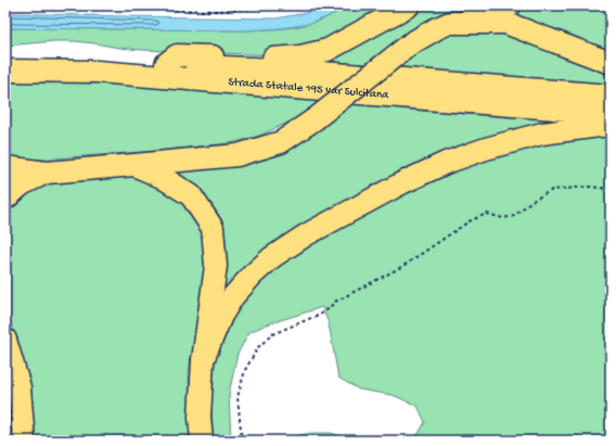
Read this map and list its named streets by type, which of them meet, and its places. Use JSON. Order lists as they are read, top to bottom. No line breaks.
{"streets":{"highway":["Strada Statale 195 var Sulcitana"]}}
